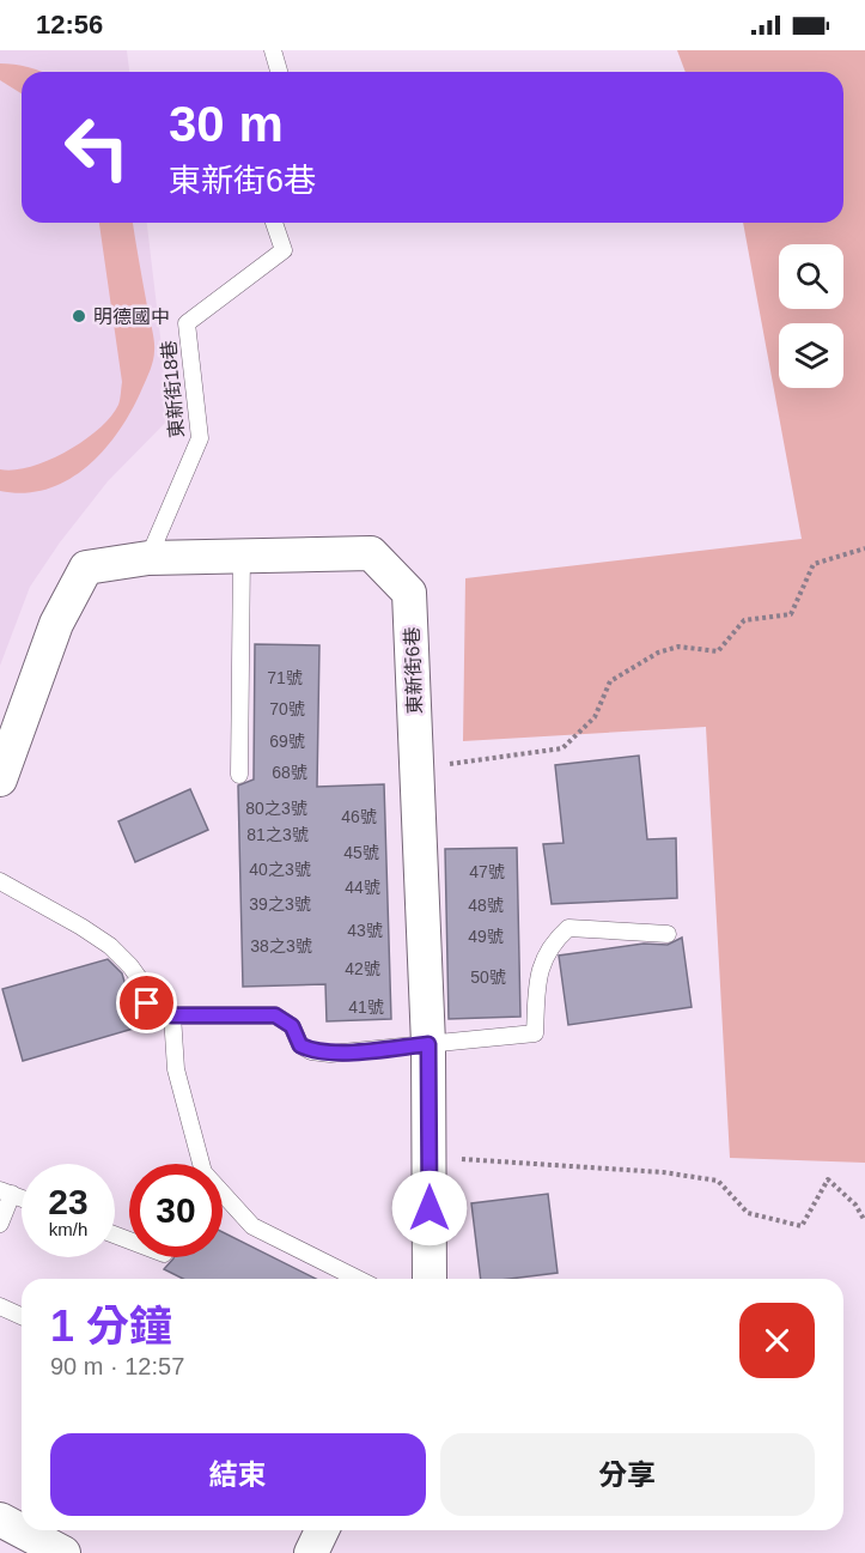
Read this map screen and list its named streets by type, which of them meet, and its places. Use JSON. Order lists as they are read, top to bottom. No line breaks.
{"streets":{"street":["東新街6巷"],"lane":["東新街18巷"]},"crossings":[["東新街18巷","東新街6巷"]],"places":["明德國中"],"house_numbers":["71號","70號","69號","68號","80之3號","46號","81之3號","45號","40之3號","47號","44號","39之3號","48號","43號","49號","38之3號","42號","50號","41號"],"page":{"status":"12:56","turn":["30 m","東新街6巷"],"speed":"23 km/h","limit":"30","heading":["1 分鐘","90 m · 12:57"],"buttons":["結束","分享"]}}
